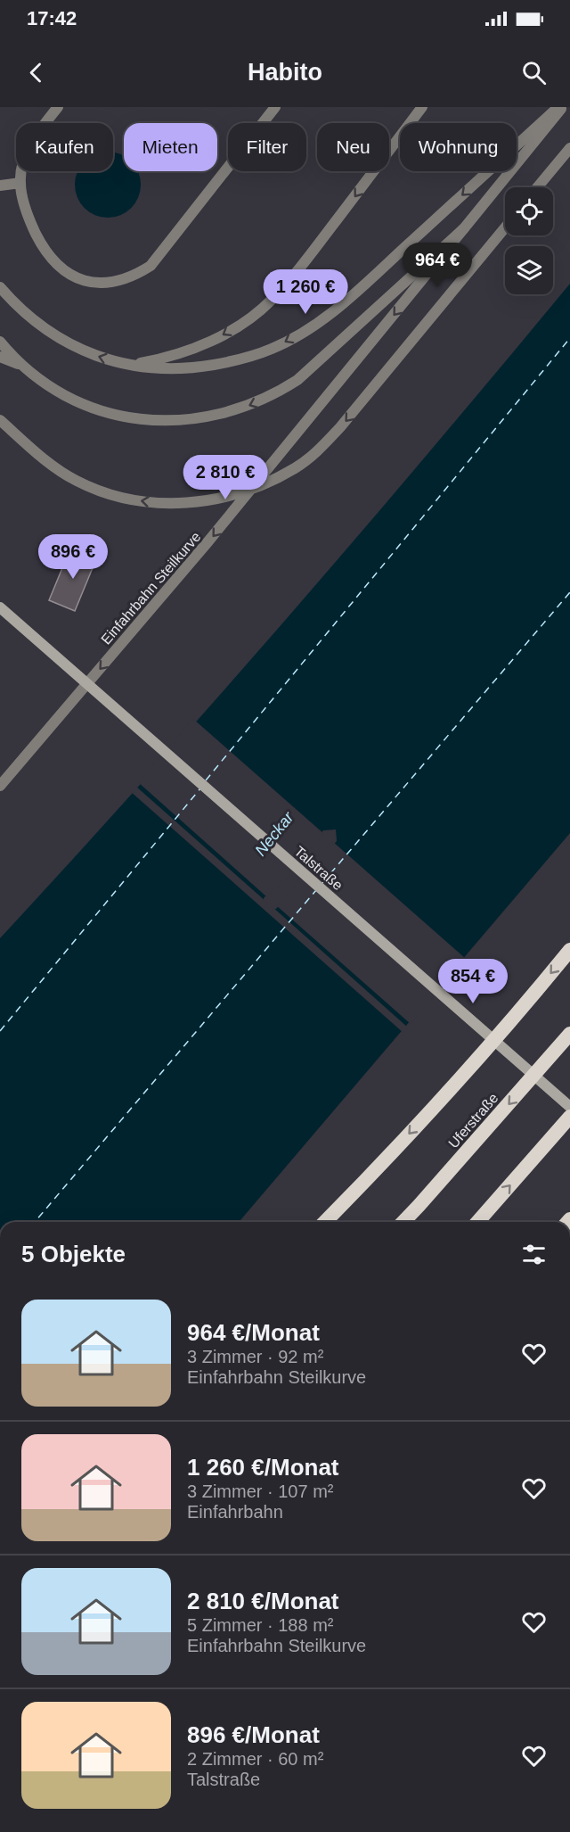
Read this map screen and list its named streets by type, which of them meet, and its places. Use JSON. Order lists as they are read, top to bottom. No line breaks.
{"streets":{"highway":["Uferstraße"],"main road":["Talstraße"],"street":["Einfahrbahn Steilkurve"]},"water":["Neckar"],"page":{"status":"17:42","header":"Habito","chip":["Kaufen","Mieten","Filter","Neu","Wohnung"],"price":["964 €","1 260 €","2 810 €","896 €","854 €"],"heading":"5 Objekte","list":[{"name":"964 €/Monat","note":"3 Zimmer · 92 m² · Einfahrbahn Steilkurve"},{"name":"1 260 €/Monat","note":"3 Zimmer · 107 m² · Einfahrbahn"},{"name":"2 810 €/Monat","note":"5 Zimmer · 188 m² · Einfahrbahn Steilkurve"},{"name":"896 €/Monat","note":"2 Zimmer · 60 m² · Talstraße"}]}}
